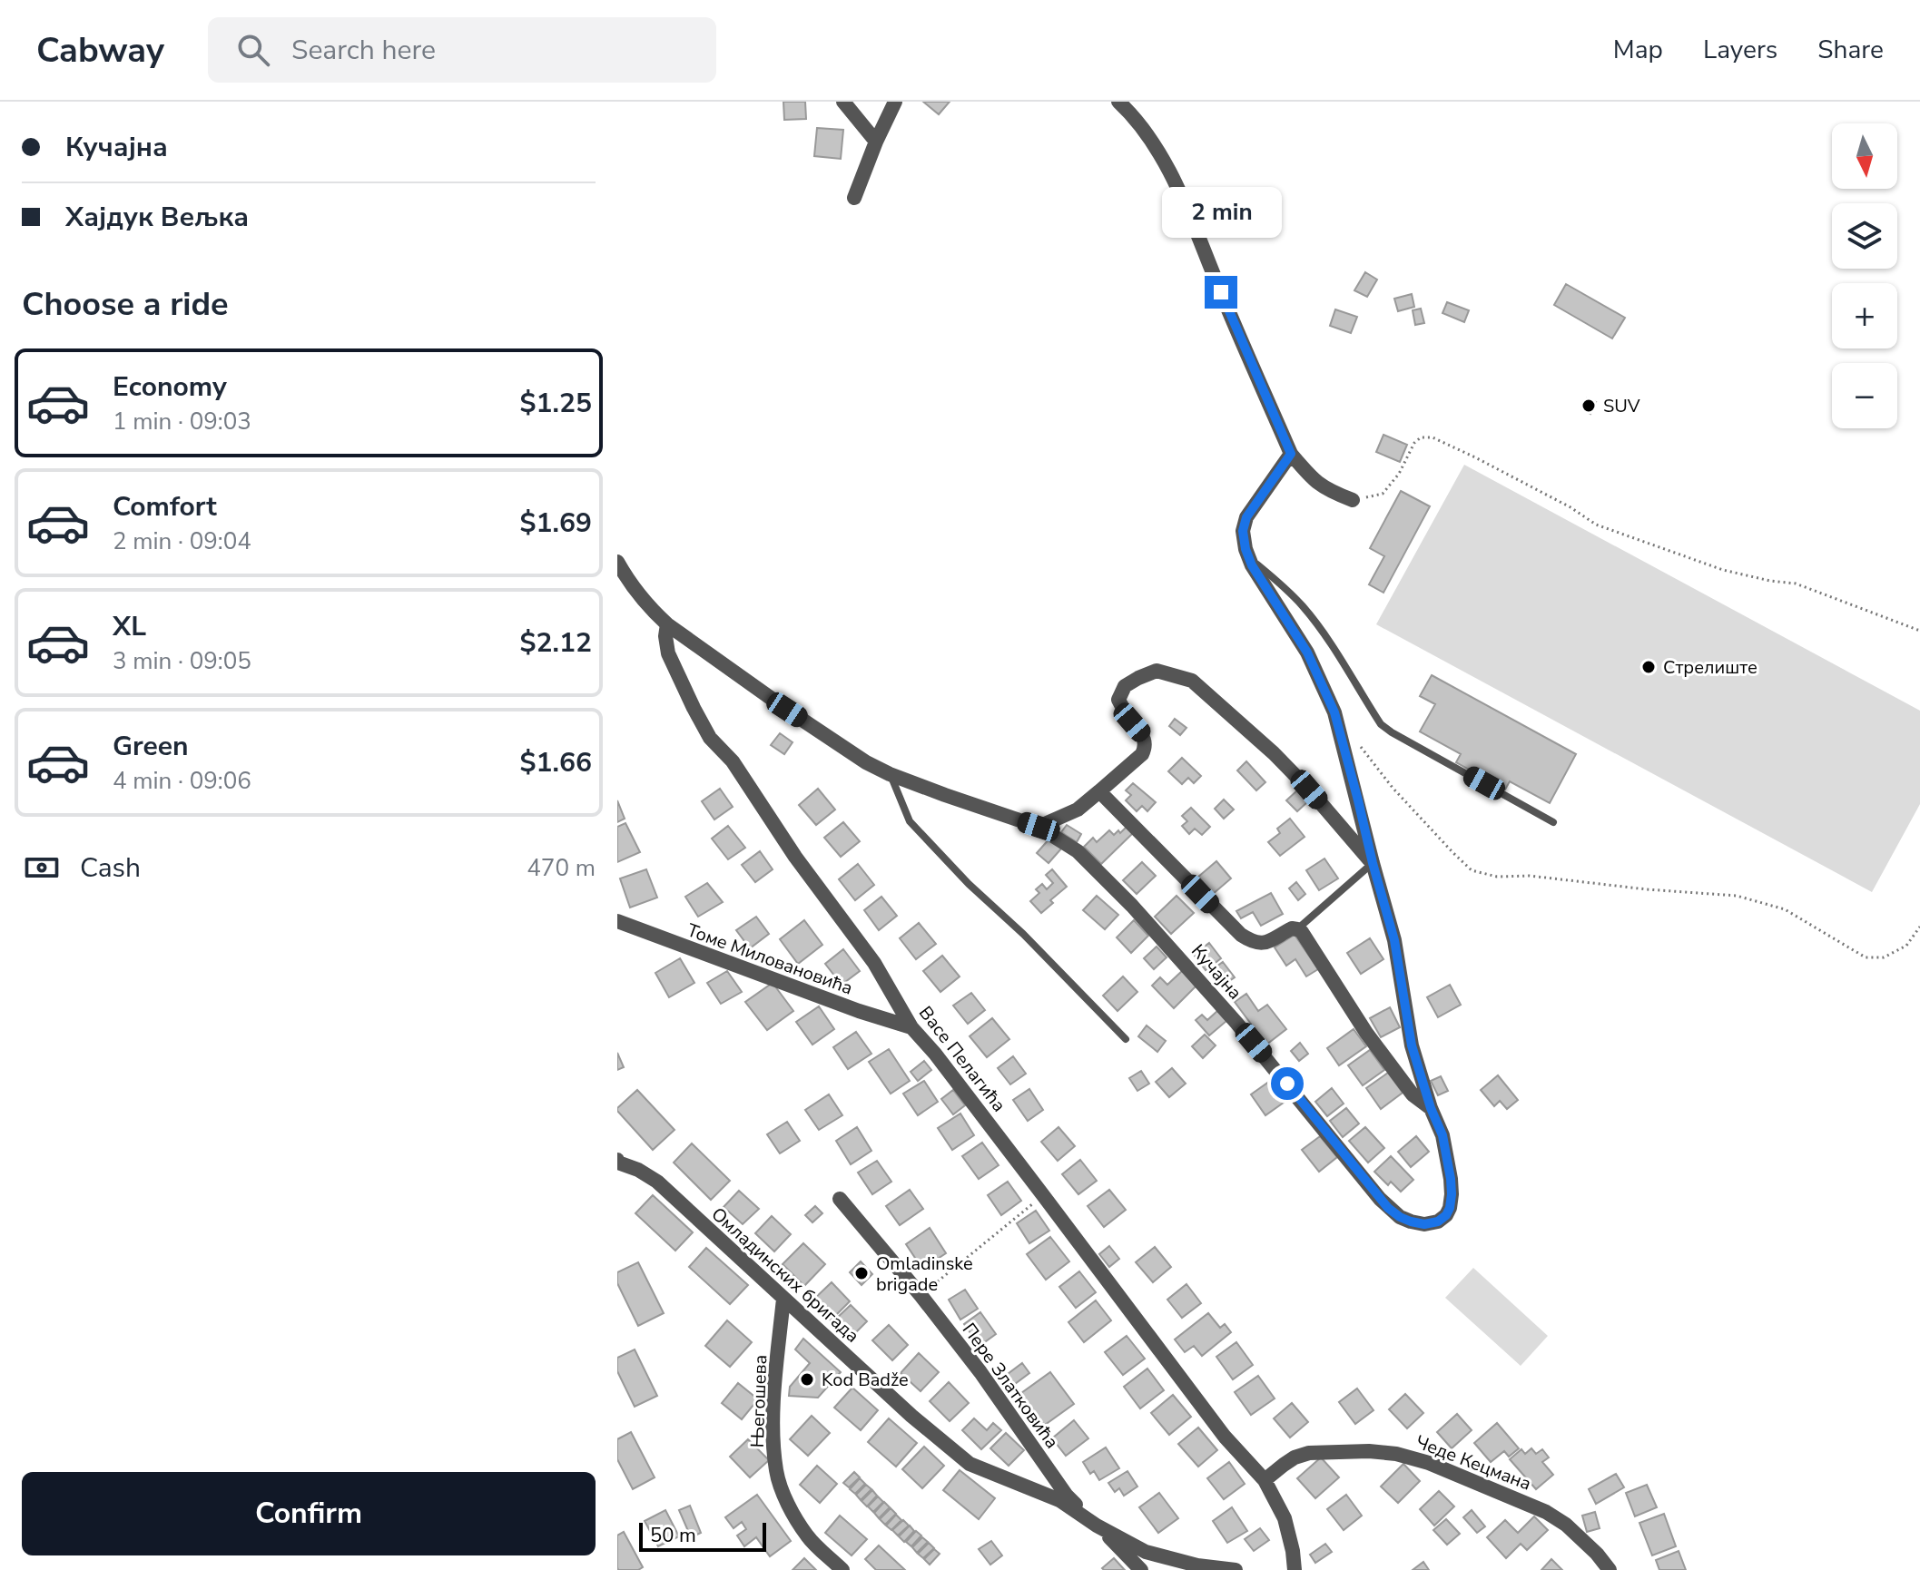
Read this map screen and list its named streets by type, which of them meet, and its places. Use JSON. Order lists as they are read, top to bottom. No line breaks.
{"streets":{"street":["Томе Миловановића","Кучајна","Васе Пелагића","Омладинских бригада","Пере Златковића","Његошева","Чеде Кецмана"]},"crossings":[["Томе Миловановића","Васе Пелагића"],["Кучајна","Васе Пелагића"],["Васе Пелагића","Чеде Кецмана"],["Омладинских бригада","Пере Златковића"],["Омладинских бригада","Његошева"]],"places":["SUV","Стрелиште","Omladinske brigade","Kod Badže"],"scale_bar":"50 m","north":"bottom","page":{"header":"Cabway","search":"Search here","nav":["Map","Layers","Share"],"banner":["Кучајна","Хајдук Вељка"],"map_buttons":["+","−"],"bubble":"2 min","heading":"Choose a ride","list":[{"name":"Economy","note":"1 min · 09:03","value":"$1.25"},{"name":"Comfort","note":"2 min · 09:04","value":"$1.69"},{"name":"XL","note":"3 min · 09:05","value":"$2.12"},{"name":"Green","note":"4 min · 09:06","value":"$1.66"}],"pay":["Cash","470 m"],"buttons":"Confirm","scale":"50 m"}}
